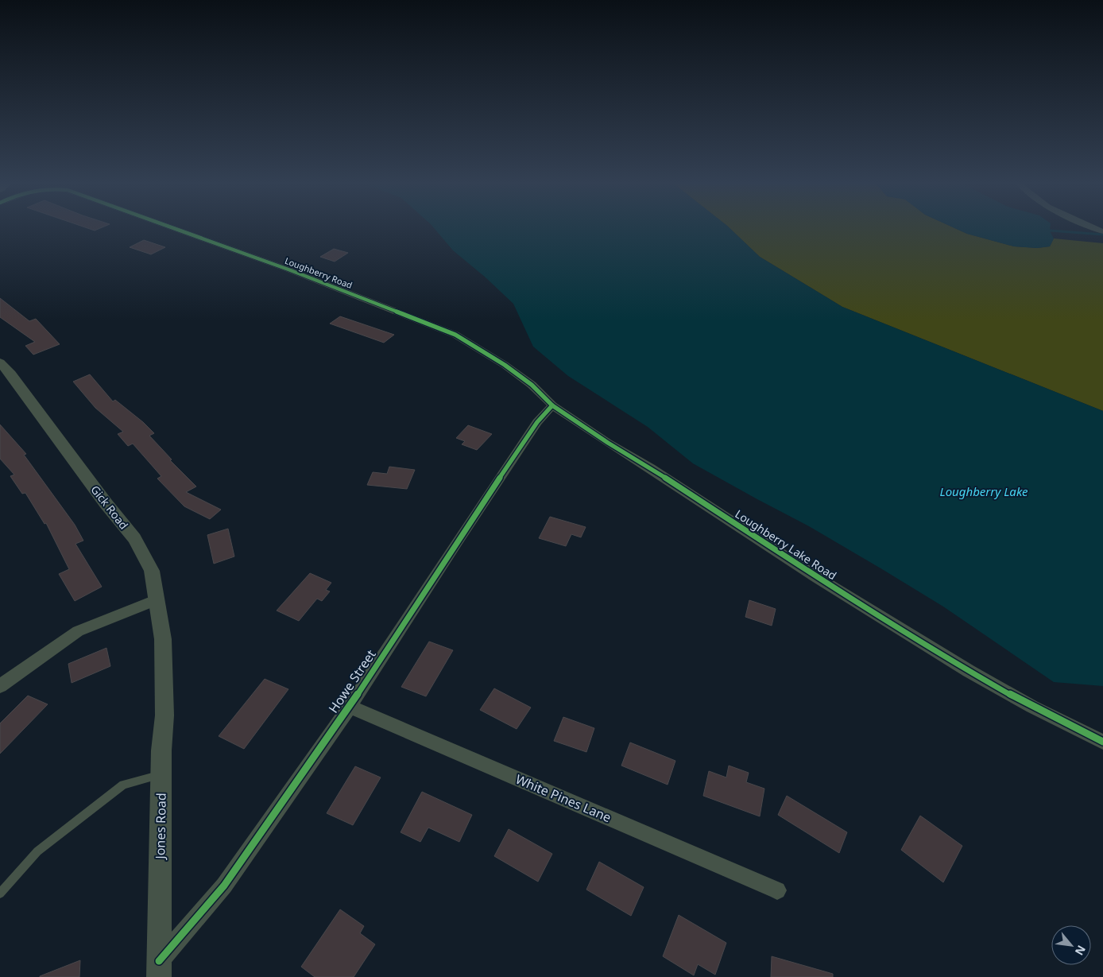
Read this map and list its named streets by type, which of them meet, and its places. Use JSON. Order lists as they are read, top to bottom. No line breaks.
{"streets":{"street":["Loughberry Road","Gick Road","Loughberry Lake Road","Howe Street","White Pines Lane","Jones Road"]},"crossings":[["Loughberry Road","Loughberry Lake Road"],["Gick Road","Jones Road"],["Loughberry Lake Road","Howe Street"],["Howe Street","White Pines Lane"],["Howe Street","Jones Road"]],"water":["Loughberry Lake"],"north":"bottom right"}
